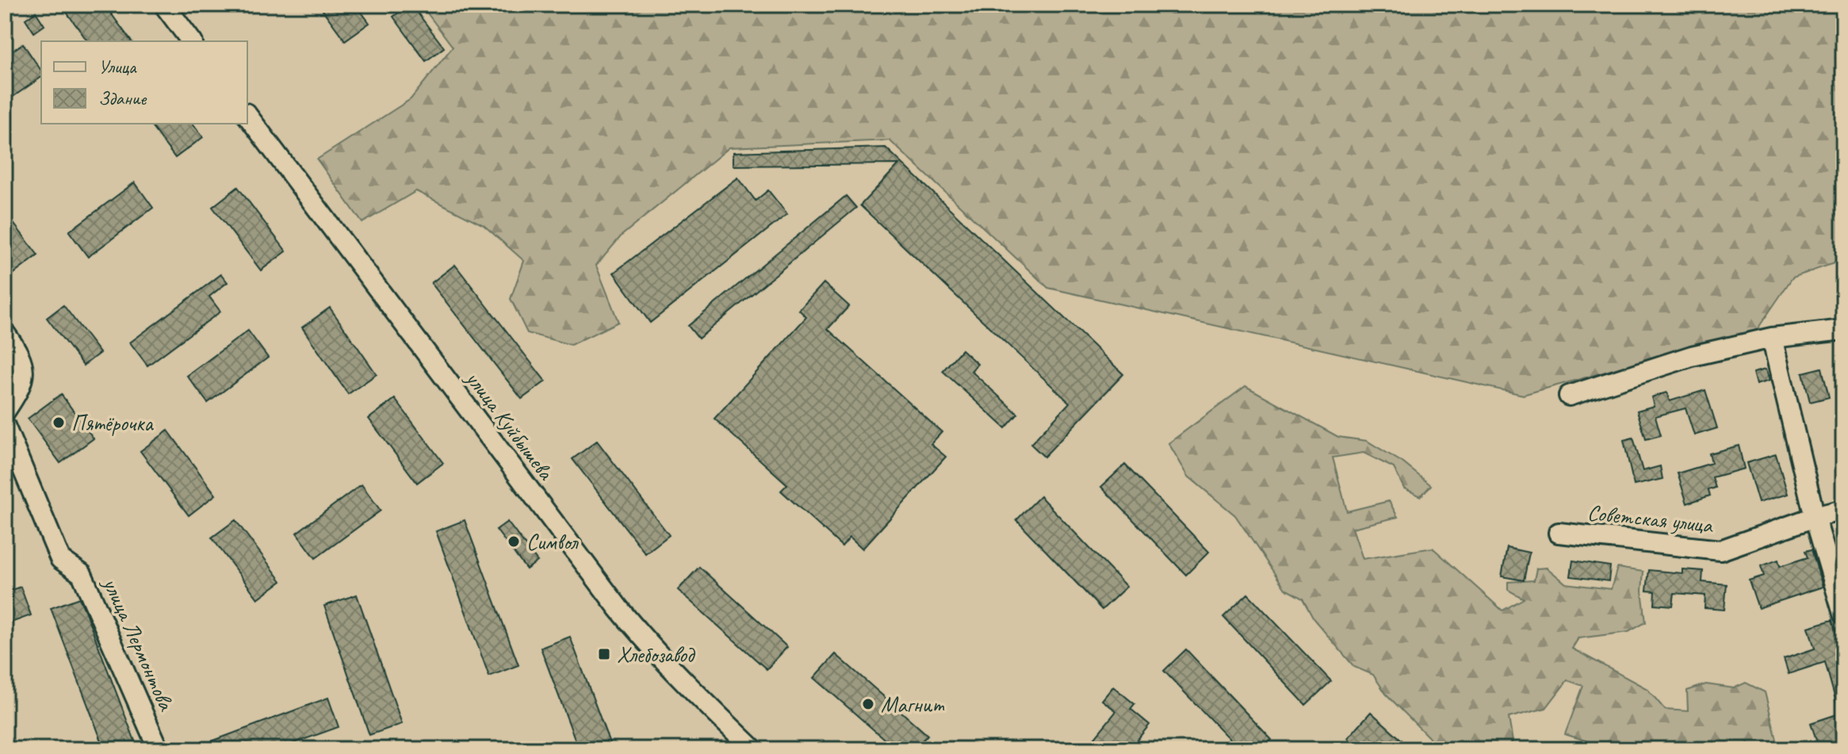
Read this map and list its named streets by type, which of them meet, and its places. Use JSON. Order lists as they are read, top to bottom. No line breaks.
{"streets":{"street":["улица Куйбышева","Советская улица","улица Лермонтова"]},"places":{"other":["Пятёрочка","Символ","Магнит"],"transit":["Хлебозавод"]},"legend":["Улица","Здание"]}
